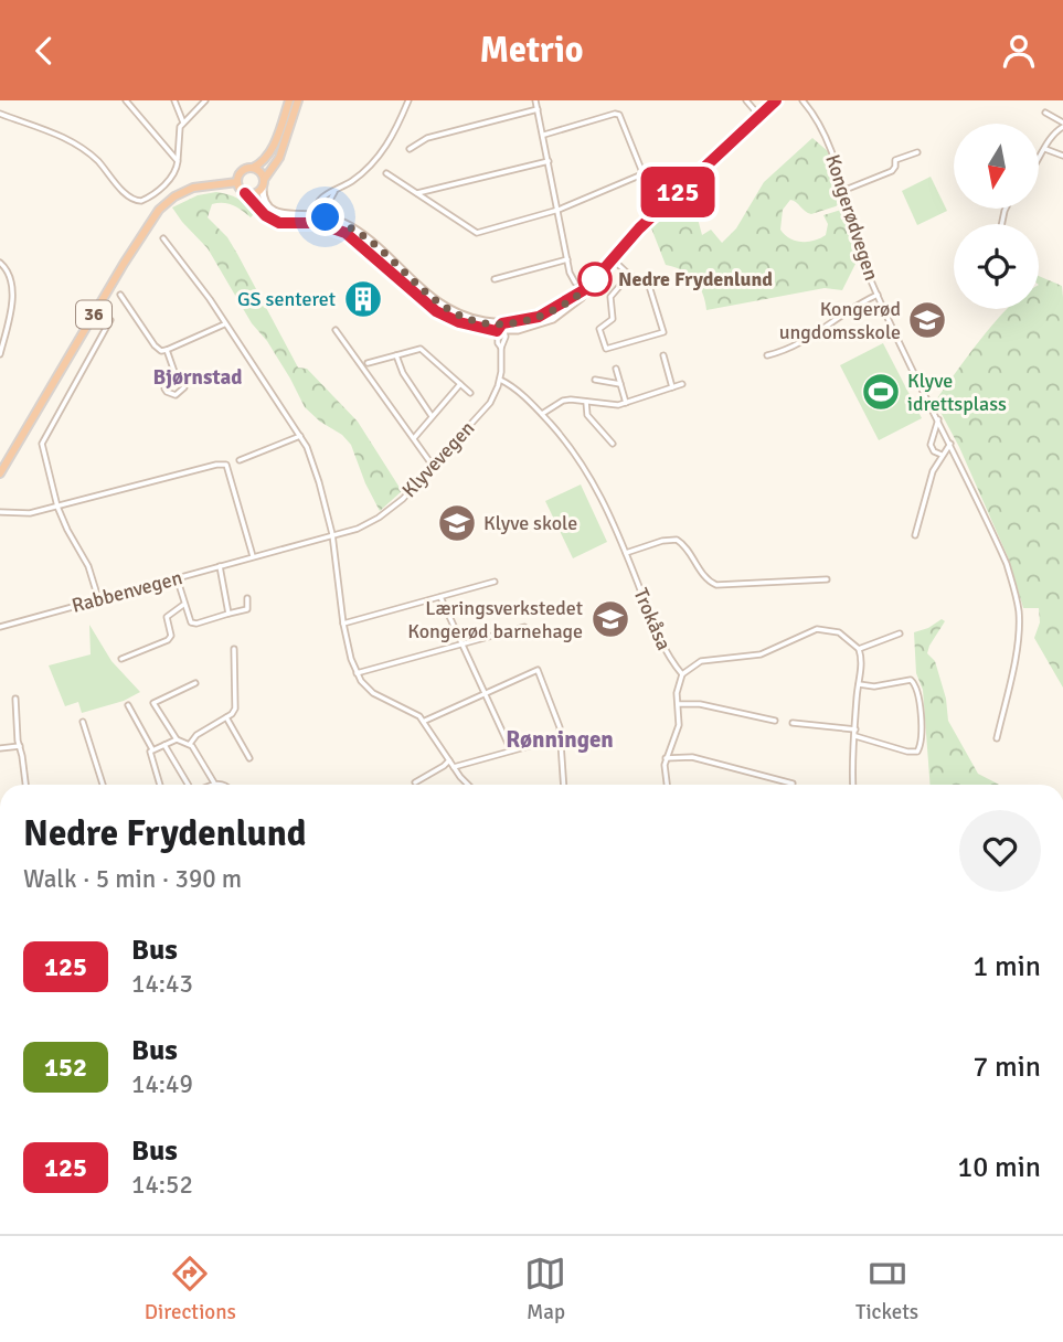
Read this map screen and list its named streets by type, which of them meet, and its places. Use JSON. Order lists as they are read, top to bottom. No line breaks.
{"streets":{"highway":["36"],"street":["Kongerødvegen","Klyvevegen","Rabbenvegen","Trokåsa"]},"crossings":[["Klyvevegen","Rabbenvegen"],["Klyvevegen","Trokåsa"]],"districts":["Bjørnstad","Rønningen"],"places":{"other":["Nedre Frydenlund"],"building":["GS senteret"],"school or university":["Kongerød ungdomsskole","Klyve skole","Læringsverkstedet Kongerød barnehage"],"sports":["Klyve idrettsplass"]},"lines":["bus line 125"],"north":"bottom","page":{"header":"Metrio","on_map":"125","heading":["Nedre Frydenlund","Walk · 5 min · 390 m"],"list":[{"mark":"125","name":"Bus","note":"14:43","value":"1 min"},{"mark":"152","name":"Bus","note":"14:49","value":"7 min"},{"mark":"125","name":"Bus","note":"14:52","value":"10 min"}],"tabs":["Directions","Map","Tickets"]}}
